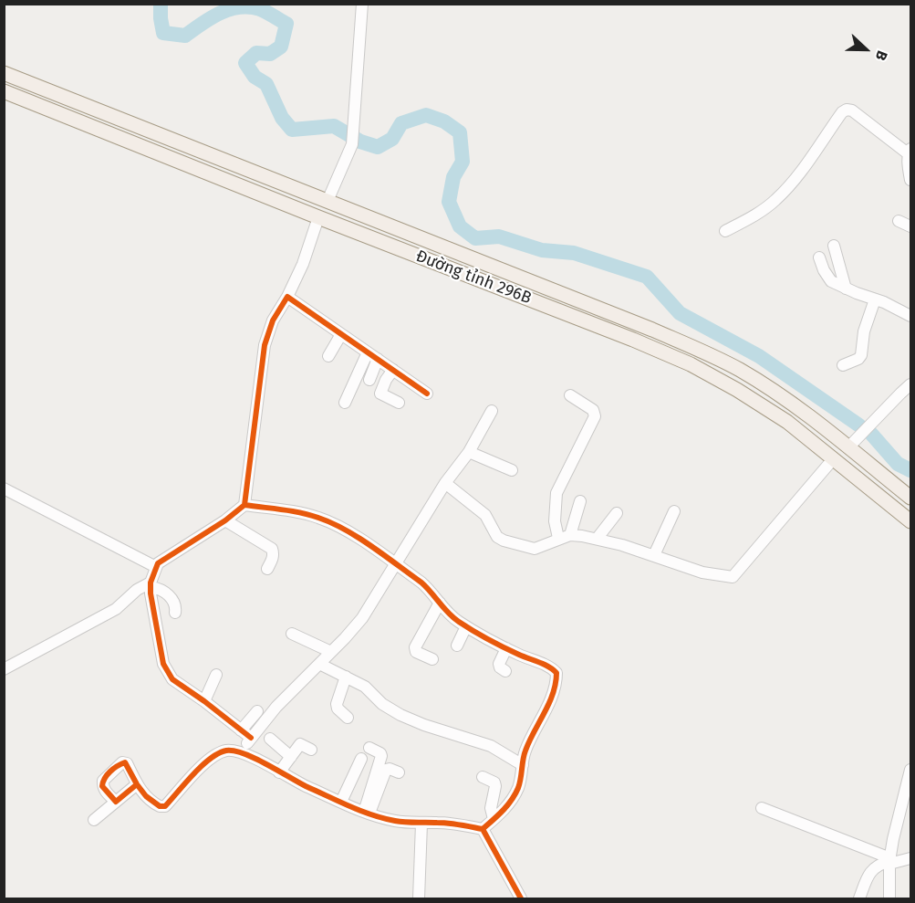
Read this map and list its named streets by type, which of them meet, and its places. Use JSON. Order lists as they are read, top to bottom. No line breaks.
{"streets":{"main road":["Đường tỉnh 296B"]},"north":"right"}
